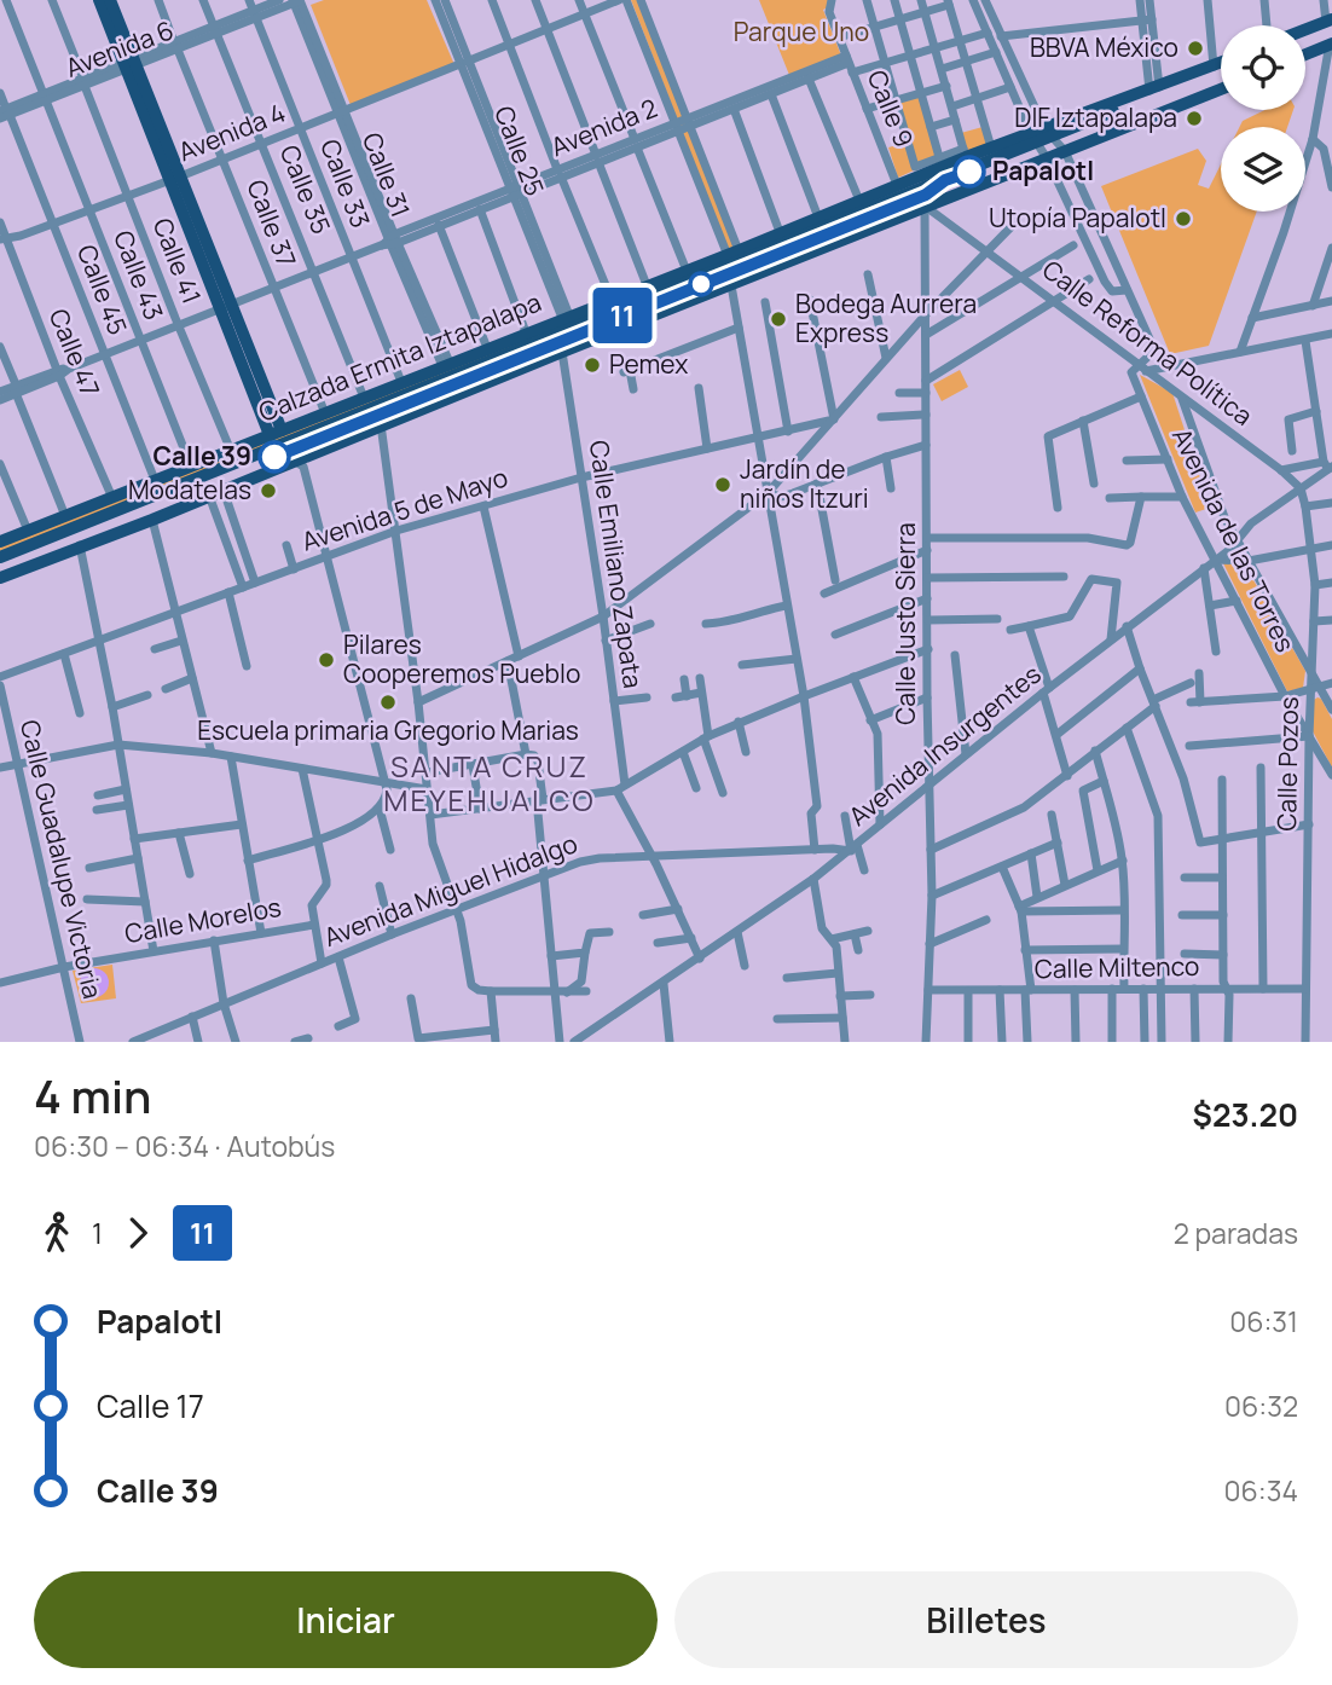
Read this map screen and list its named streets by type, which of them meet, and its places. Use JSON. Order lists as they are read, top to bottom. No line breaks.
{"streets":{"main road":["Calzada Ermita Iztapalapa"],"street":["Avenida 6","Calle 9","Avenida 2","Avenida 4","Calle 25","Calle 31","Calle 33","Calle 35","Calle 37","Calle 41","Calle 43","Calle 45","Calle Reforma Política","Calle 47","Avenida 5 de Mayo","Avenida de las Torres","Calle Emiliano Zapata","Calle Justo Sierra","Avenida Insurgentes","Calle Pozos","Calle Guadalupe Victoria","Avenida Miguel Hidalgo","Calle Morelos","Calle Miltenco"]},"crossings":[["Avenida 6","Calle 31"],["Avenida 6","Calle 33"],["Avenida 6","Calle 35"],["Avenida 6","Calle 37"],["Avenida 6","Calle 41"],["Avenida 6","Calle 43"],["Avenida 6","Calle 45"],["Calle 9","Avenida 2"],["Calle 9","Calzada Ermita Iztapalapa"],["Avenida 2","Calle 25"],["Avenida 2","Calle 31"],["Avenida 2","Calle 33"],["Avenida 2","Calle 35"],["Avenida 2","Calle 37"],["Avenida 2","Calle 41"],["Avenida 2","Calle 43"],["Avenida 2","Calle 45"],["Avenida 2","Calle 47"],["Avenida 4","Calle 25"],["Avenida 4","Calle 31"],["Avenida 4","Calle 33"],["Avenida 4","Calle 35"],["Avenida 4","Calle 37"],["Avenida 4","Calle 41"],["Avenida 4","Calle 43"],["Avenida 4","Calle 45"],["Avenida 4","Calle 47"],["Calle 25","Calzada Ermita Iztapalapa"],["Calle 31","Calzada Ermita Iztapalapa"],["Calle 33","Calzada Ermita Iztapalapa"],["Calle 35","Calzada Ermita Iztapalapa"],["Calle 37","Calzada Ermita Iztapalapa"],["Calle 41","Calzada Ermita Iztapalapa"],["Calle 43","Calzada Ermita Iztapalapa"],["Calle 45","Calzada Ermita Iztapalapa"],["Calle Reforma Política","Avenida de las Torres"],["Calle Reforma Política","Calle Justo Sierra"],["Calle Reforma Política","Avenida Insurgentes"],["Calle Reforma Política","Calle Pozos"],["Calle 47","Calzada Ermita Iztapalapa"],["Avenida 5 de Mayo","Calle Emiliano Zapata"],["Avenida de las Torres","Avenida Insurgentes"],["Avenida de las Torres","Calle Pozos"],["Calle Justo Sierra","Avenida Insurgentes"],["Calle Justo Sierra","Calle Miltenco"],["Avenida Insurgentes","Calle Pozos"],["Avenida Insurgentes","Avenida Miguel Hidalgo"],["Calle Pozos","Calle Miltenco"],["Calle Guadalupe Victoria","Calle Morelos"]],"districts":["SANTA CRUZ MEYEHUALCO"],"parks":["Parque Uno"],"places":["BBVA México","DIF Iztapalapa","Papalotl","Utopía Papalotl","Bodega Aurrera Express","Pemex","Calle 39","Jardín de niños Itzuri","Modatelas","Pilares Cooperemos Pueblo","Escuela primaria Gregorio Marias"],"lines":["bus line 11"],"page":{"on_map":"11","heading":["4 min","06:30 – 06:34 · Autobús","$23.20"],"legs":["1","11","2 paradas"],"list":[{"name":"Papalotl","value":"06:31"},{"name":"Calle 17","value":"06:32"},{"name":"Calle 39","value":"06:34"}],"buttons":["Iniciar","Billetes"]}}
